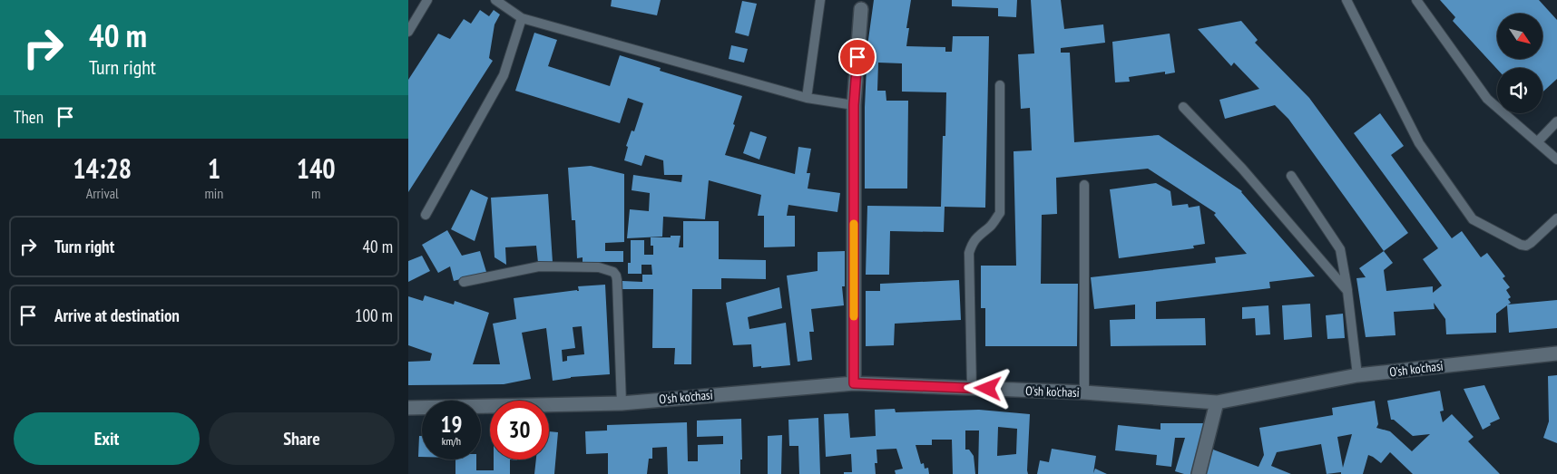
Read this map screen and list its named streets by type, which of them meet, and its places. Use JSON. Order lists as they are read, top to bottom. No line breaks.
{"streets":{"street":["O'sh ko'chasi"]},"north":"bottom right","page":{"turn":["40 m","Turn right"],"then":"Then","eta":["14:28","Arrival","1","min","140","m"],"list":[{"name":"Turn right","value":"40 m"},{"name":"Arrive at destination","value":"100 m"}],"speed":"19 km/h","limit":"30","buttons":["Exit","Share"]}}
